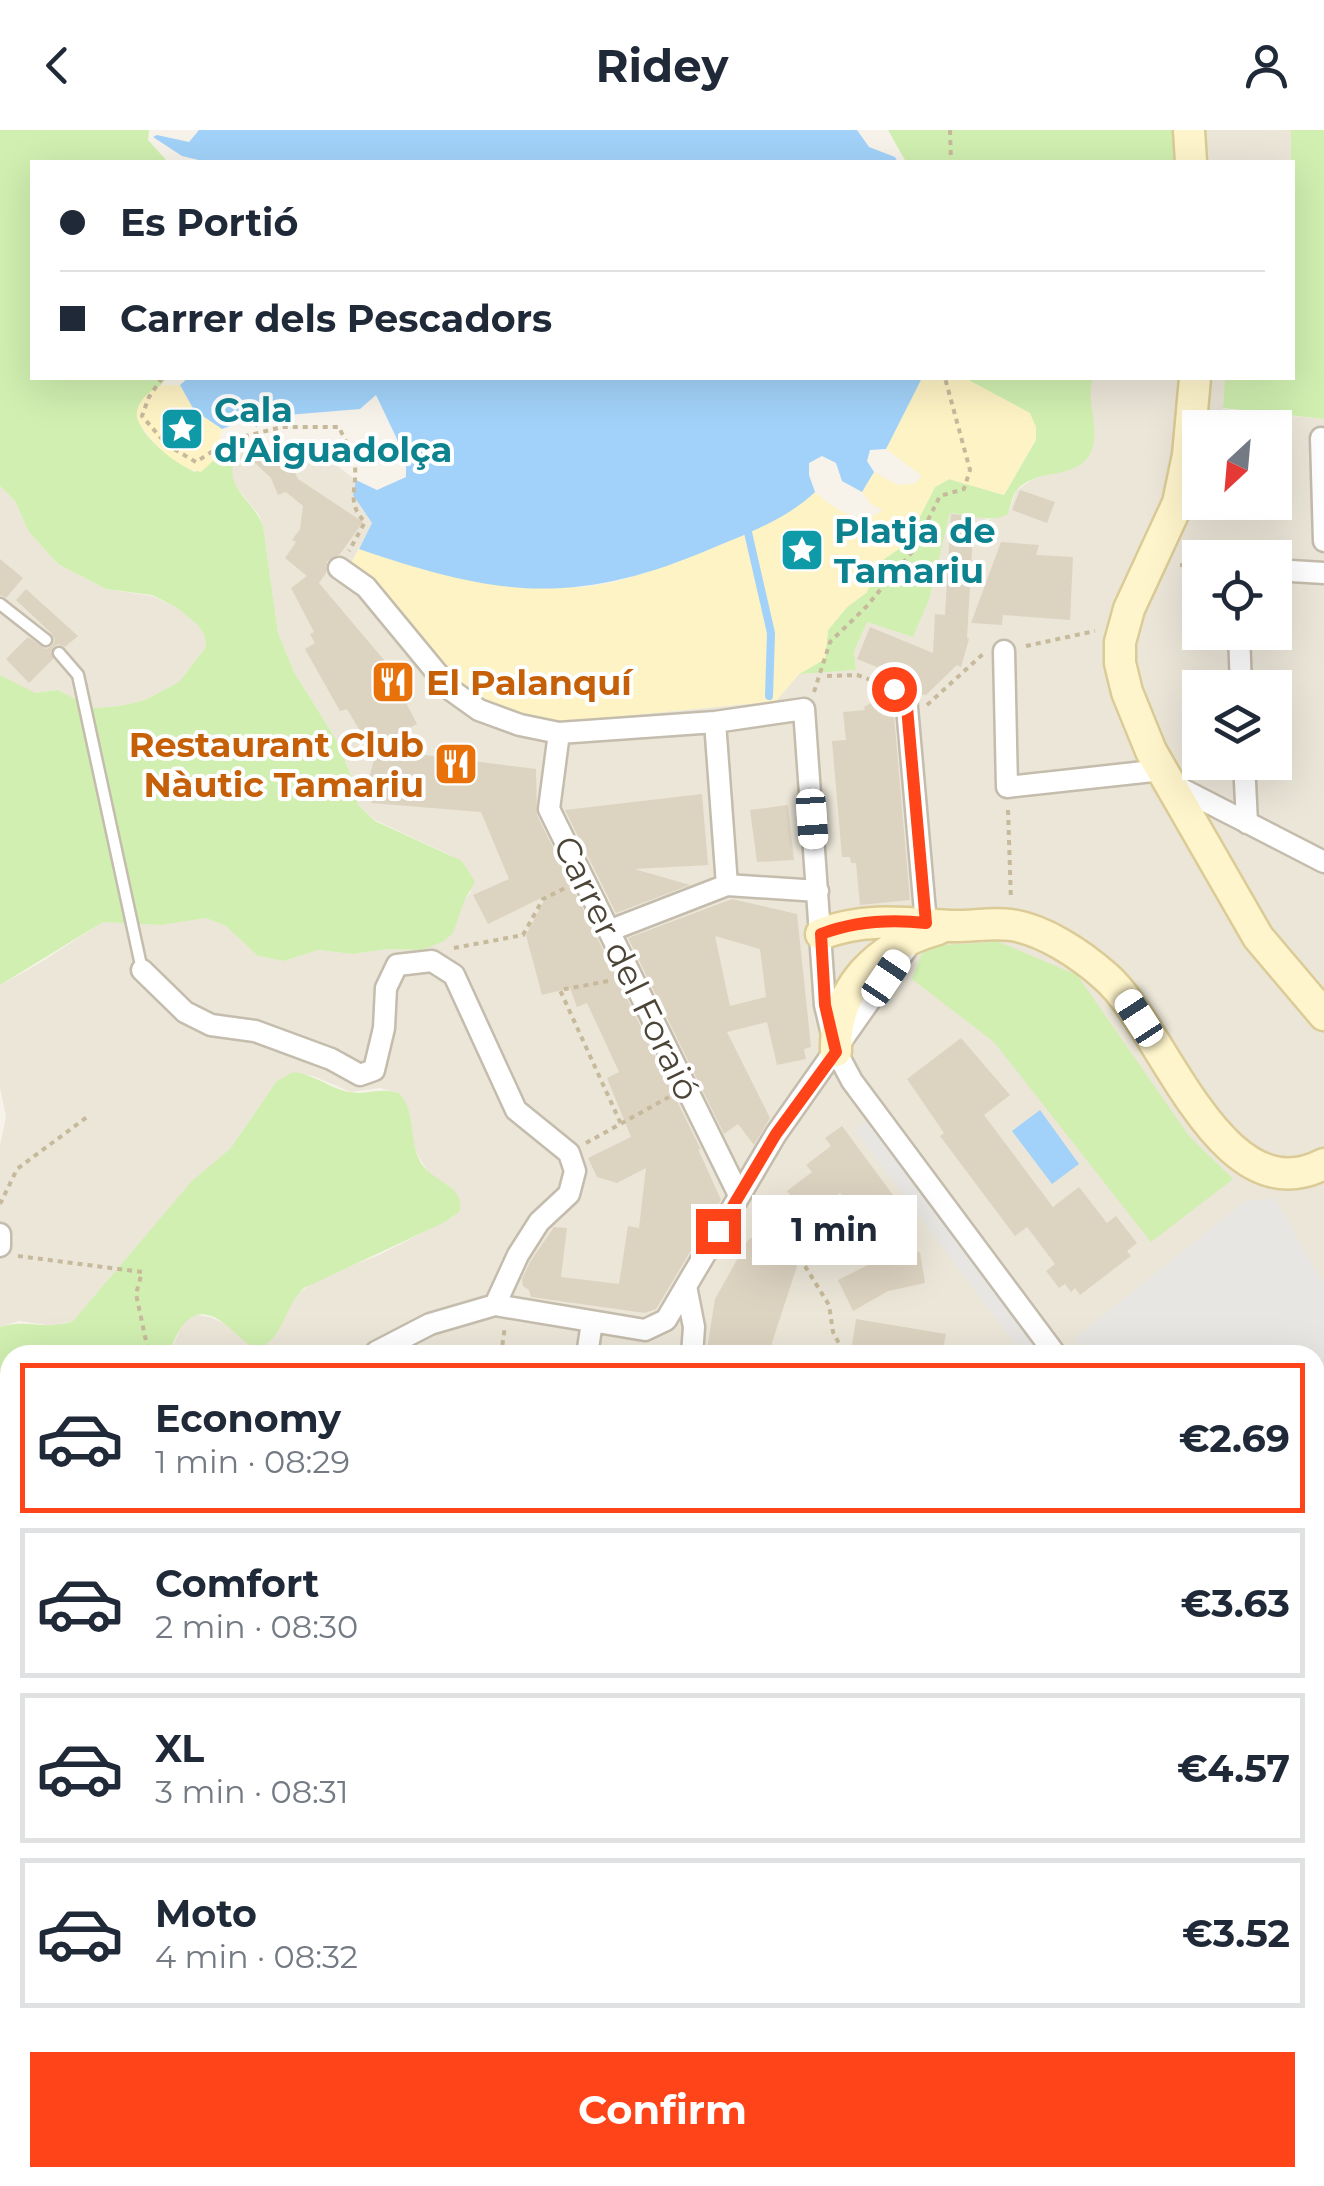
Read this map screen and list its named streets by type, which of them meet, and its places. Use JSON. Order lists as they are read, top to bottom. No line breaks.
{"streets":{"street":["Carrer del Foraió"]},"places":{"place":["Cala d'Aiguadolça","Platja de Tamariu"],"restaurant":["El Palanquí","Restaurant Club Nàutic Tamariu"]},"north":"bottom left","page":{"header":"Ridey","banner":["Es Portió","Carrer dels Pescadors"],"bubble":"1 min","list":[{"name":"Economy","note":"1 min · 08:29","value":"€2.69"},{"name":"Comfort","note":"2 min · 08:30","value":"€3.63"},{"name":"XL","note":"3 min · 08:31","value":"€4.57"},{"name":"Moto","note":"4 min · 08:32","value":"€3.52"}],"buttons":"Confirm"}}
